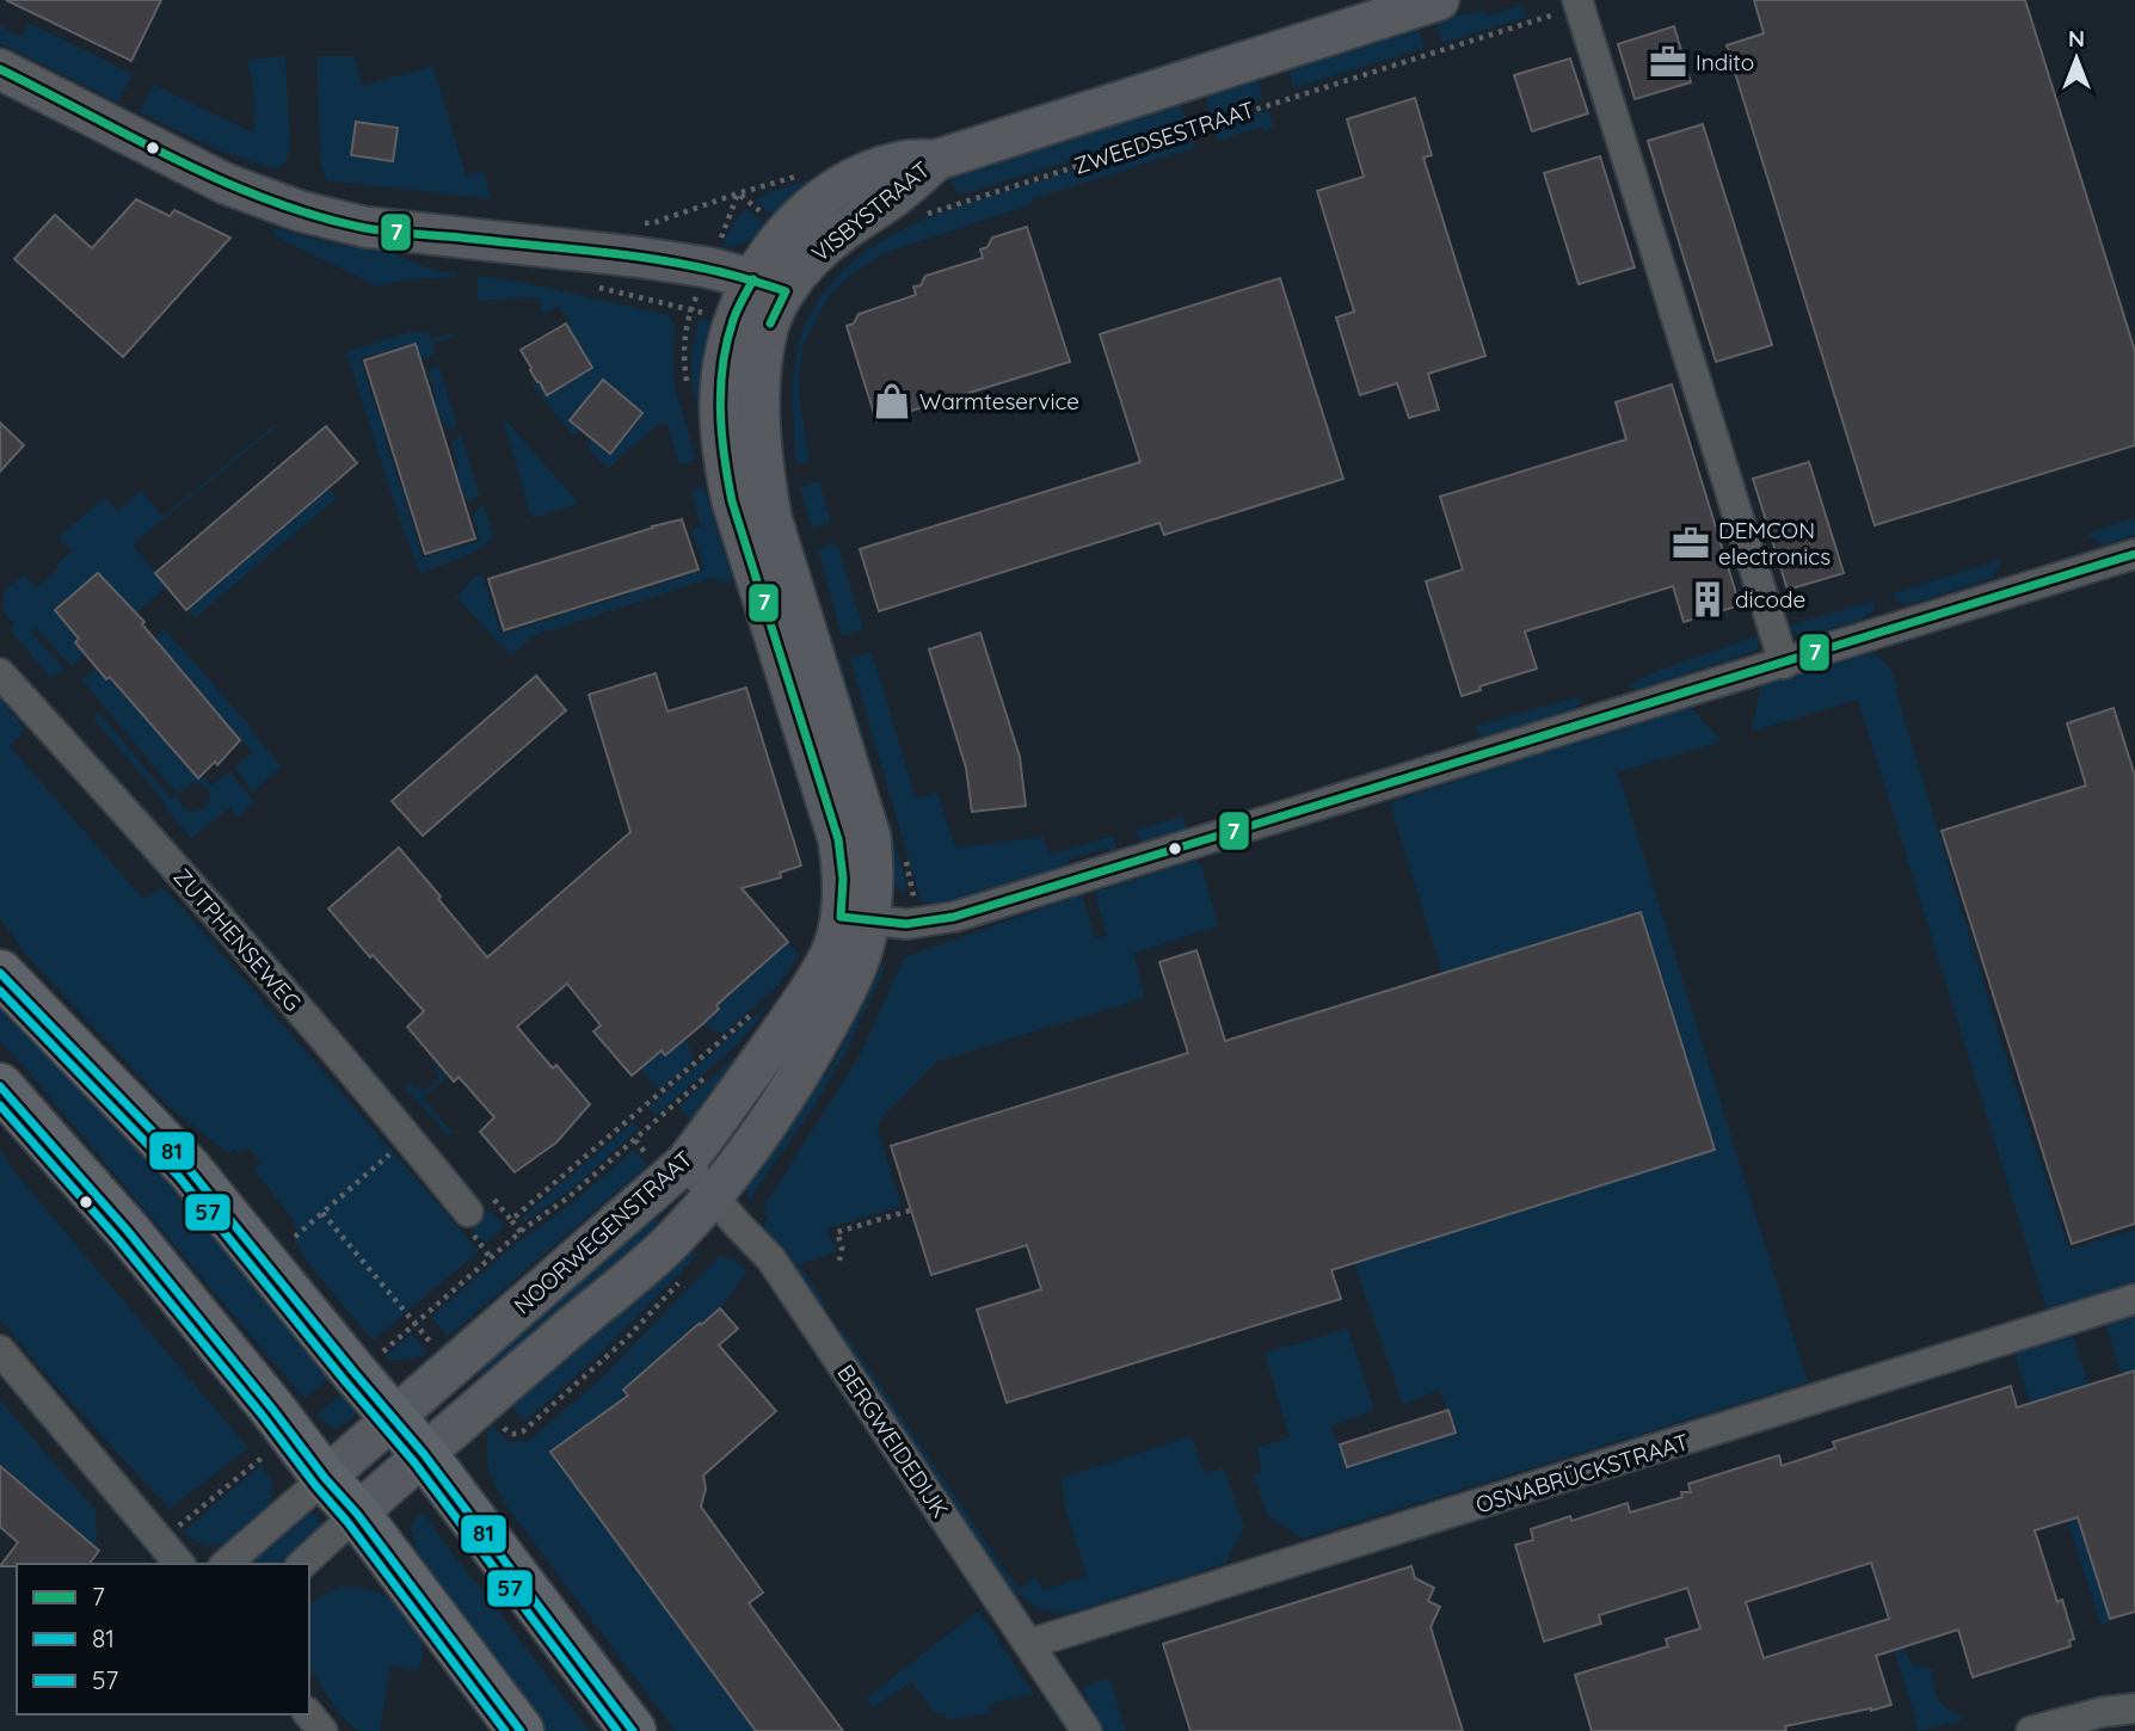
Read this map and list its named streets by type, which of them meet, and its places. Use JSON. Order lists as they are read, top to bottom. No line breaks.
{"streets":{"street":["ZWEEDSESTRAAT","VISBYSTRAAT","ZUTPHENSEWEG","NOORWEGENSTRAAT","BERGWEIDEDIJK","OSNABRÜCKSTRAAT"]},"crossings":[["ZWEEDSESTRAAT","VISBYSTRAAT"],["VISBYSTRAAT","NOORWEGENSTRAAT"],["NOORWEGENSTRAAT","BERGWEIDEDIJK"],["BERGWEIDEDIJK","OSNABRÜCKSTRAAT"]],"places":{"office":["Indito","DEMCON electronics"],"shop":["Warmteservice"],"building":["dicode"]},"lines":["transit line 7","transit line 81","transit line 57"],"legend":["7","81","57"],"north":"top"}
